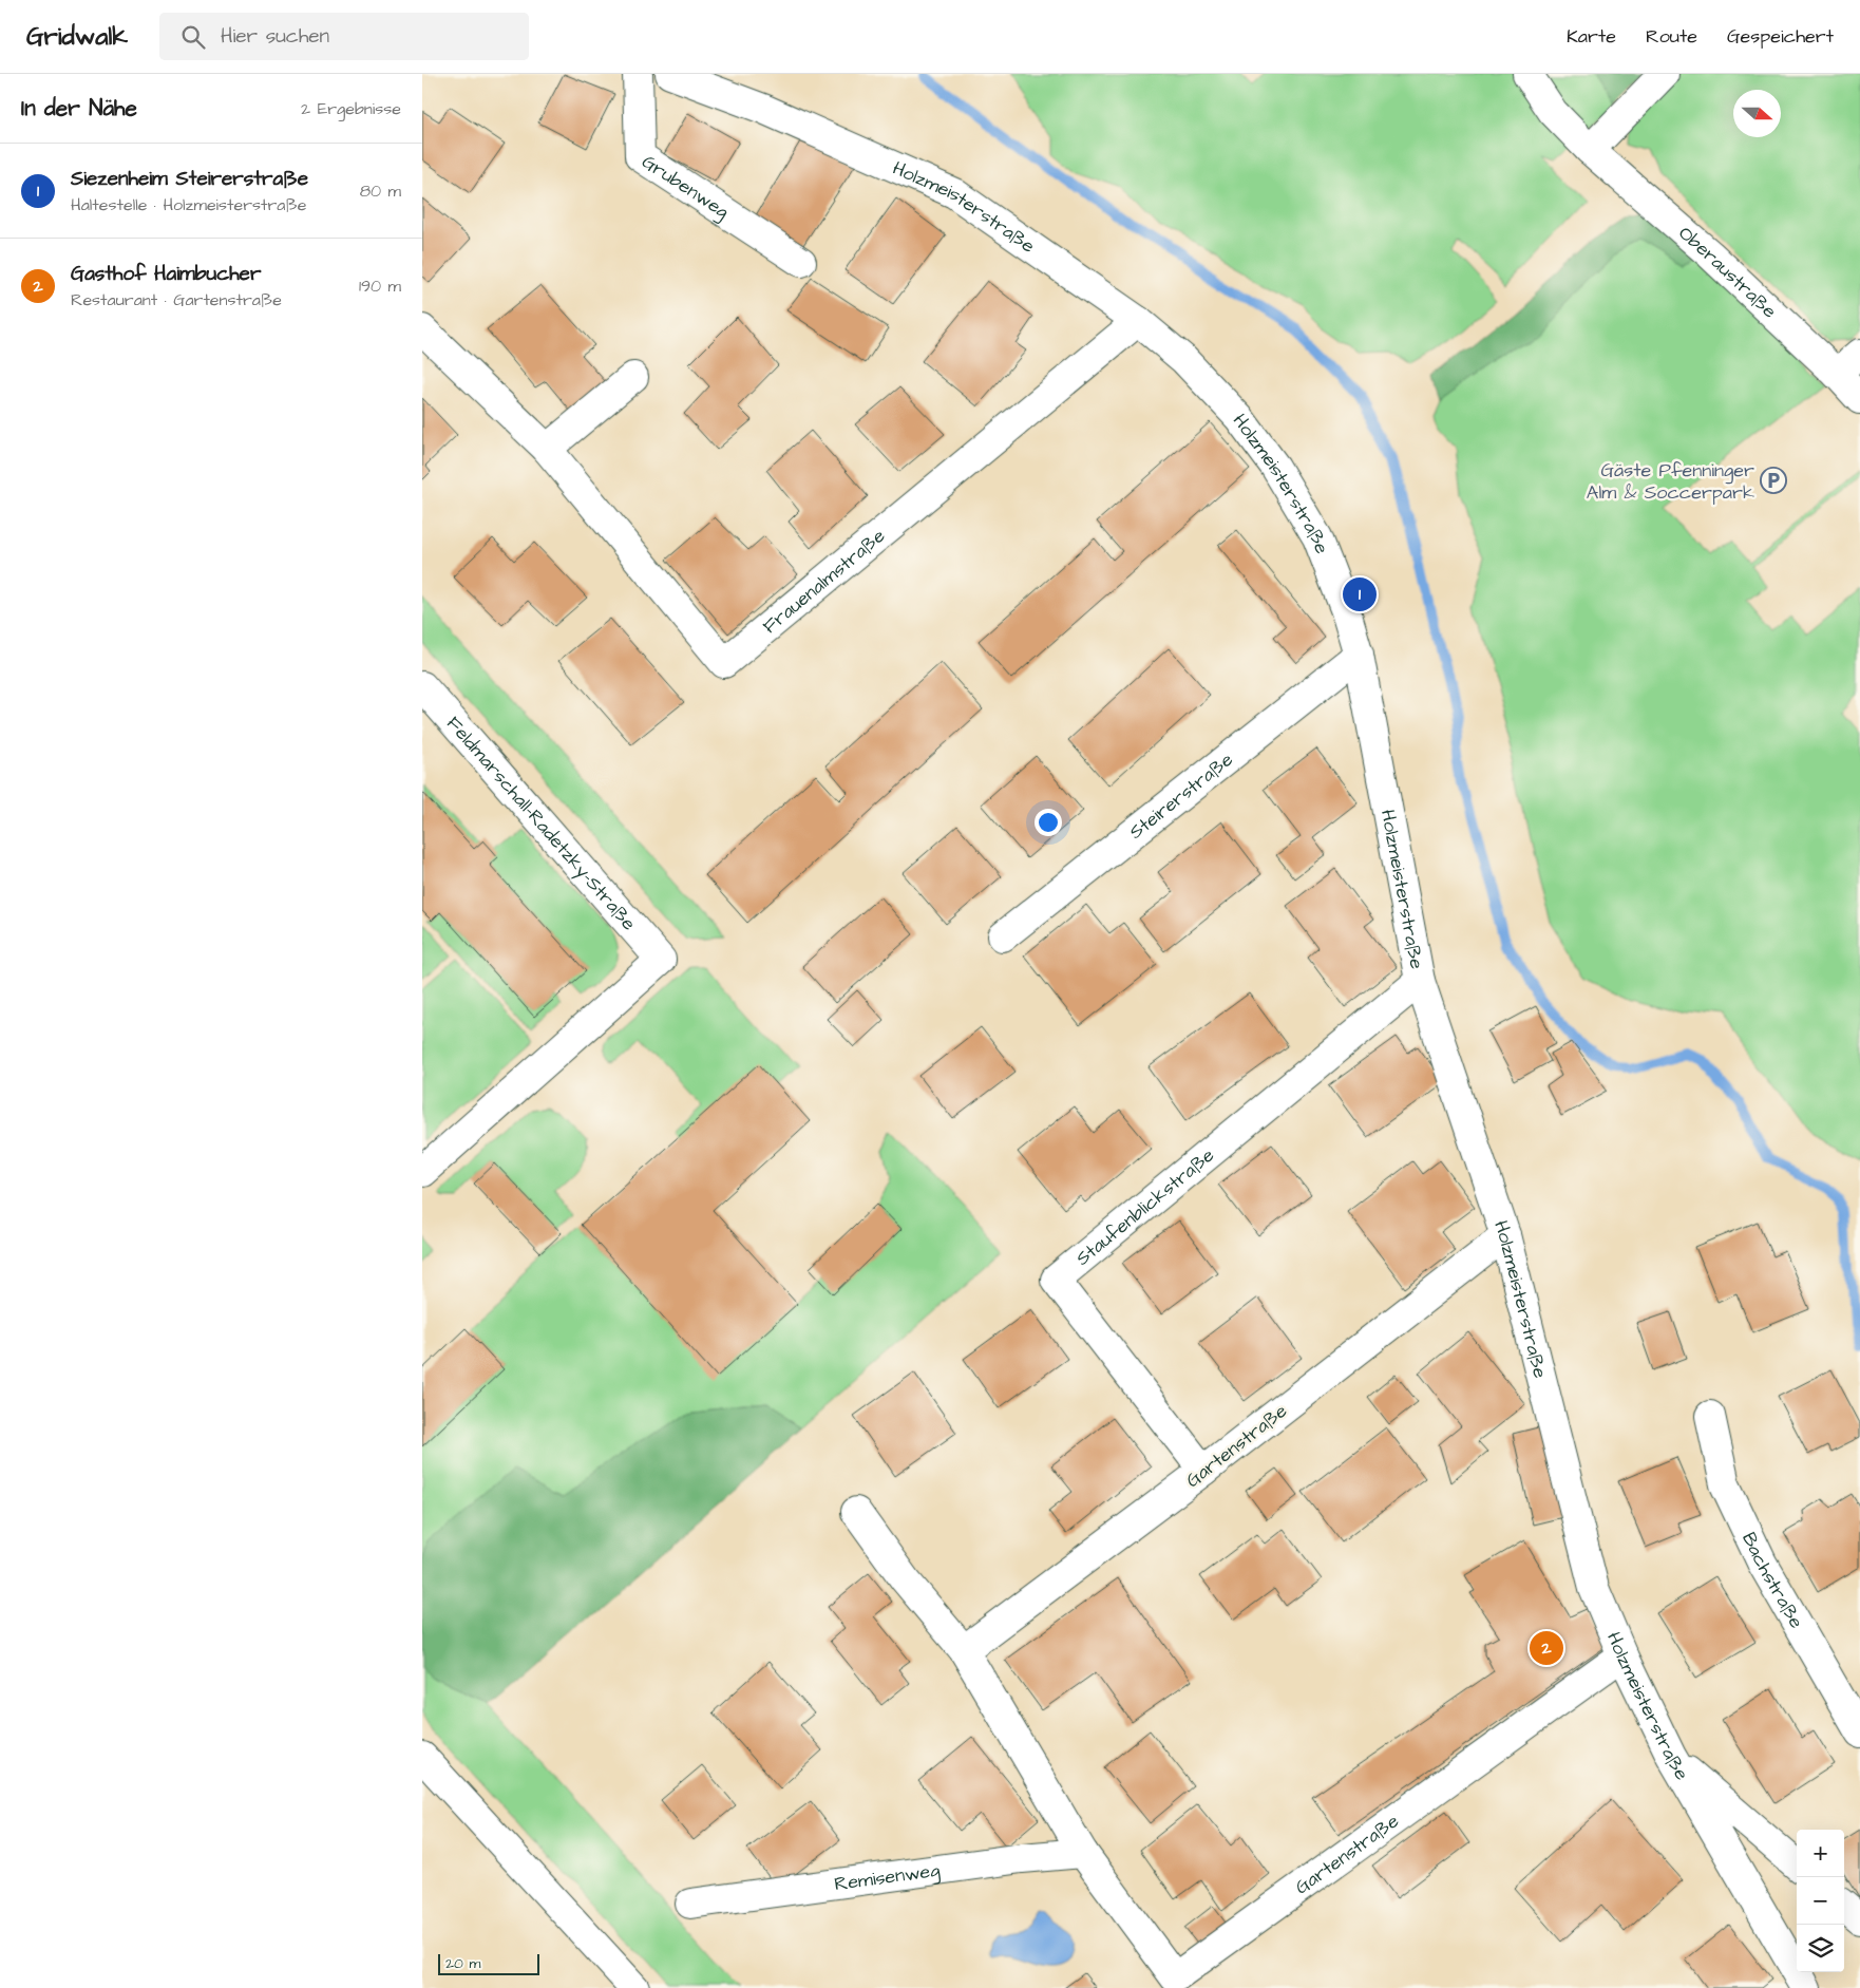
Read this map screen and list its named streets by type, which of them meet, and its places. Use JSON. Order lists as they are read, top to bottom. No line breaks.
{"streets":{"street":["Grubenweg","Holzmeisterstraße","Oberaustraße","Frauenalmstraße","Steirerstraße","Feldmarschall-Radetzky-Straße","Staufenblickstraße","Gartenstraße","Bachstraße","Remisenweg"]},"crossings":[["Holzmeisterstraße","Frauenalmstraße"],["Holzmeisterstraße","Steirerstraße"],["Holzmeisterstraße","Staufenblickstraße"],["Holzmeisterstraße","Gartenstraße"],["Staufenblickstraße","Gartenstraße"],["Gartenstraße","Remisenweg"]],"places":{"parking":["Gäste Pfenninger Alm & Soccerpark"]},"scale_bar":"20 m","north":"right","page":{"header":"Gridwalk","search":"Hier suchen","nav":["Karte","Route","Gespeichert"],"heading":["In der Nähe","2 Ergebnisse"],"list":[{"mark":"1","name":"Siezenheim Steirerstraße","note":"Haltestelle · Holzmeisterstraße","value":"80 m"},{"mark":"2","name":"Gasthof Haimbucher","note":"Restaurant · Gartenstraße","value":"190 m"}],"pins":["1","2"],"map_buttons":["+","−"],"scale":"20 m"}}
